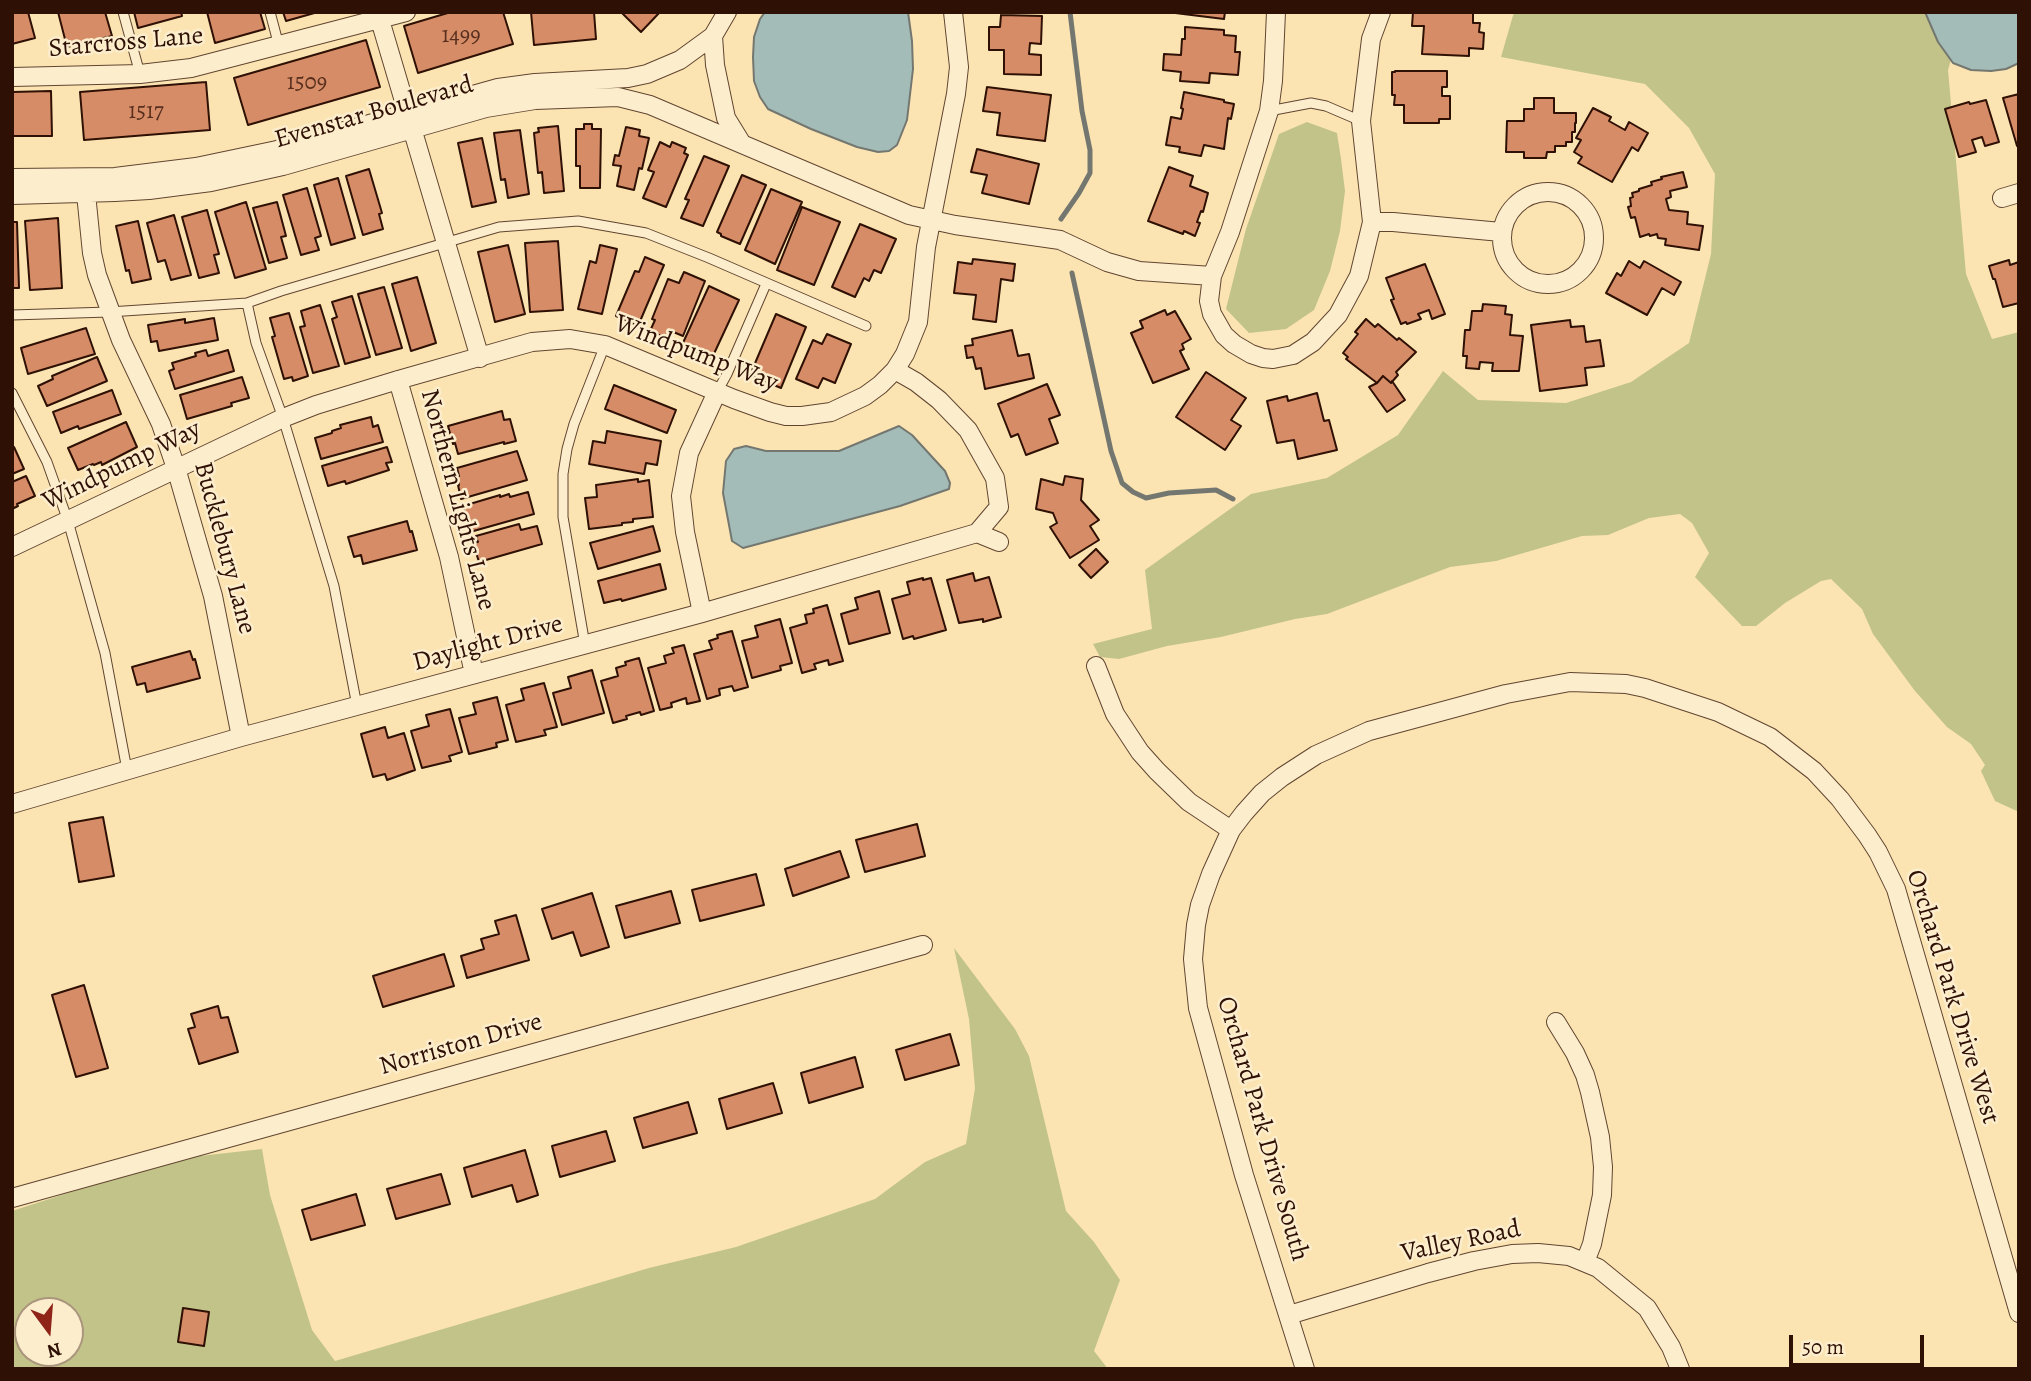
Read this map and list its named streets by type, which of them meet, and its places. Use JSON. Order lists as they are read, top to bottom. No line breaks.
{"streets":{"street":["Starcross Lane","Evenstar Boulevard","Windpump Way","Northern Lights Lane","Bucklebury Lane","Daylight Drive","Orchard Park Drive West","Norriston Drive","Orchard Park Drive South","Valley Road"]},"crossings":[["Evenstar Boulevard","Windpump Way"],["Evenstar Boulevard","Bucklebury Lane"],["Windpump Way","Northern Lights Lane"],["Windpump Way","Bucklebury Lane"],["Northern Lights Lane","Daylight Drive"],["Bucklebury Lane","Daylight Drive"],["Orchard Park Drive West","Orchard Park Drive South"],["Orchard Park Drive South","Valley Road"]],"house_numbers":["1499","1509","1517"],"scale_bar":"50 m","north":"bottom"}
